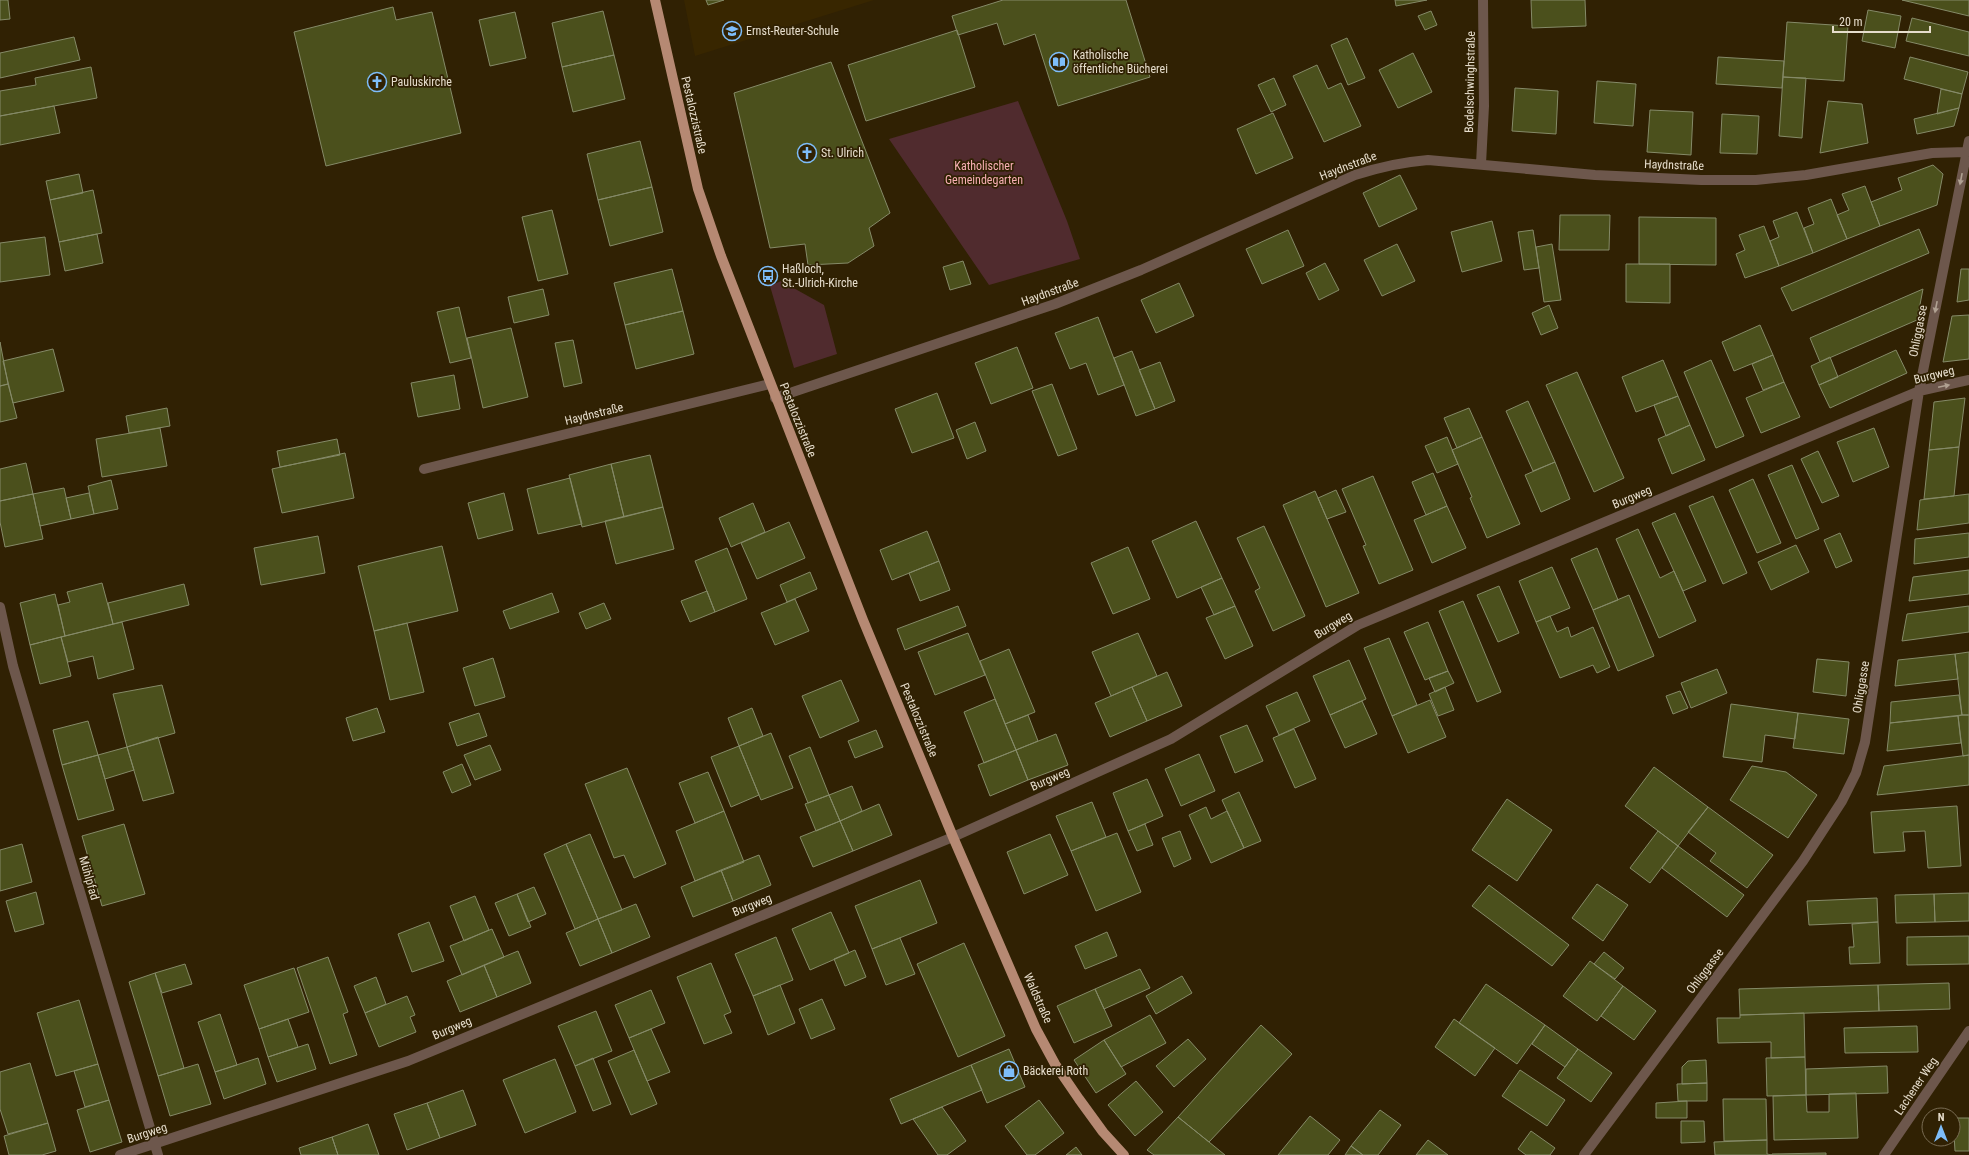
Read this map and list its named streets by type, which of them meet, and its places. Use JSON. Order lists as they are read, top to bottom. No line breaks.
{"streets":{"main road":["Pestalozzistraße","Waldstraße"],"street":["Bodelschwinghstraße","Haydnstraße","Ohliggasse","Burgweg","Mühlpfad","Lachener Weg"]},"crossings":[["Bodelschwinghstraße","Haydnstraße"],["Pestalozzistraße","Haydnstraße"],["Pestalozzistraße","Burgweg"],["Pestalozzistraße","Waldstraße"],["Haydnstraße","Ohliggasse"],["Ohliggasse","Burgweg"],["Burgweg","Mühlpfad"],["Burgweg","Waldstraße"]],"parks":["Katholischer Gemeindegarten"],"places":{"school or university":["Ernst-Reuter-Schule"],"library":["Katholische öffentliche Bücherei"],"church":["Pauluskirche","St. Ulrich"],"bus stop":["Haßloch, St.-Ulrich-Kirche"],"shop":["Bäckerei Roth"]},"scale_bar":"20 m","north":"top"}
